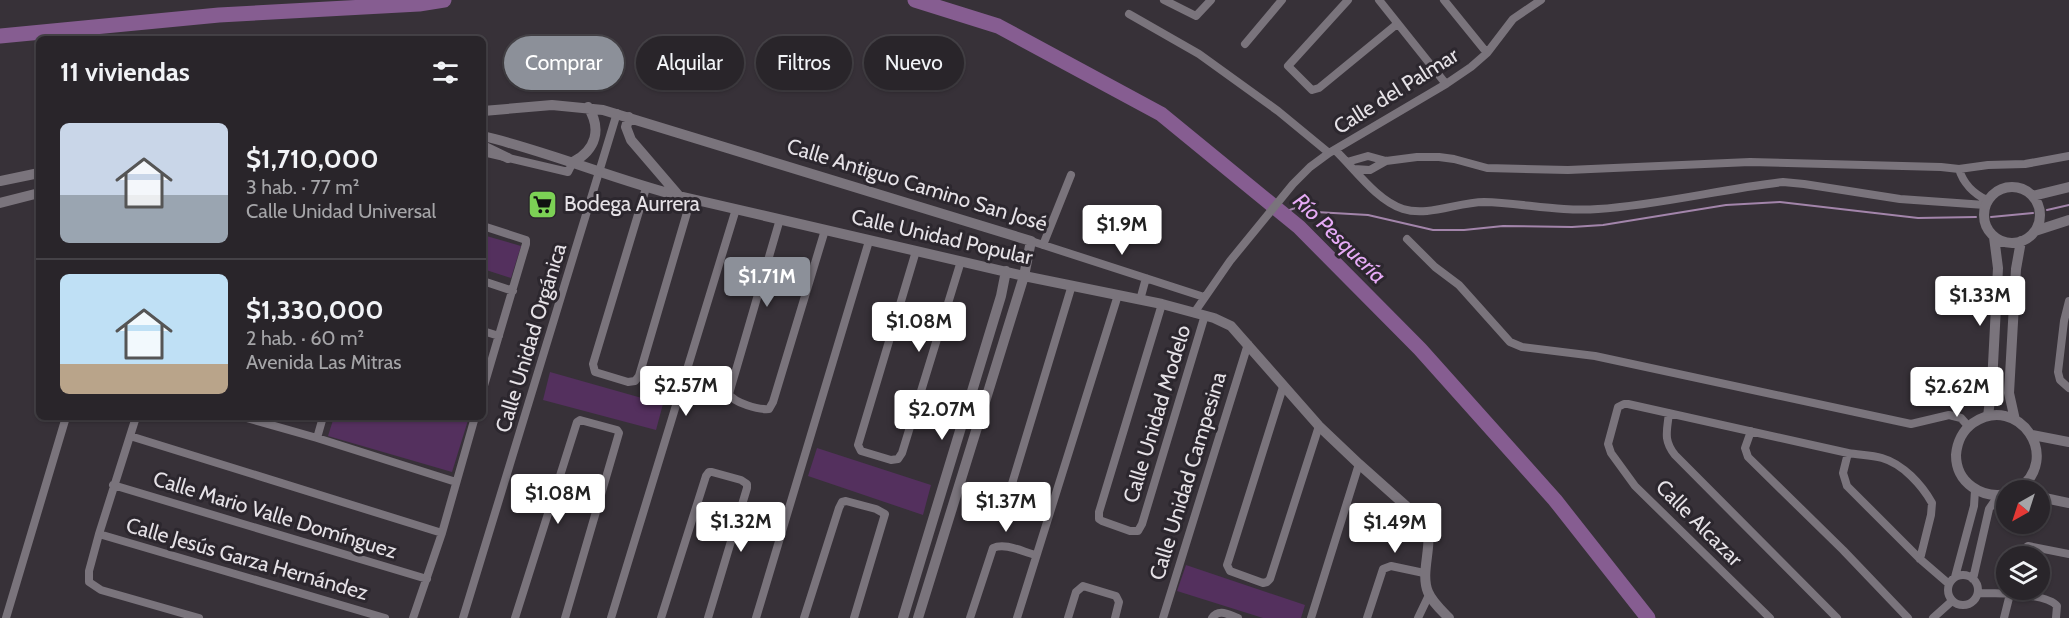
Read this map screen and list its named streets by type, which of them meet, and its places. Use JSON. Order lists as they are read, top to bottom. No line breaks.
{"streets":{"street":["Calle del Palmar","Calle Antiguo Camino San José","Calle Unidad Popular","Calle Unidad Orgánica","Calle Unidad Modelo","Calle Unidad Campesina","Calle Mario Valle Domínguez","Calle Alcazar","Calle Jesús Garza Hernández"]},"crossings":[["Calle del Palmar","Calle Antiguo Camino San José"],["Calle del Palmar","Calle Unidad Popular"],["Calle Antiguo Camino San José","Calle Unidad Orgánica"],["Calle Unidad Popular","Calle Unidad Orgánica"],["Calle Unidad Popular","Calle Unidad Modelo"],["Calle Unidad Popular","Calle Unidad Campesina"]],"water":["Río Pesquería"],"places":{"supermarket":["Bodega Aurrera"]},"north":"bottom left","page":{"chip":["Comprar","Alquilar","Filtros","Nuevo"],"heading":"11 viviendas","list":[{"name":"$1,710,000","note":"3 hab. · 77 m² · Calle Unidad Universal"},{"name":"$1,330,000","note":"2 hab. · 60 m² · Avenida Las Mitras"}],"price":["$1.9M","$1.71M","$1.33M","$1.08M","$2.57M","$2.62M","$2.07M","$1.08M","$1.37M","$1.32M","$1.49M"]}}
